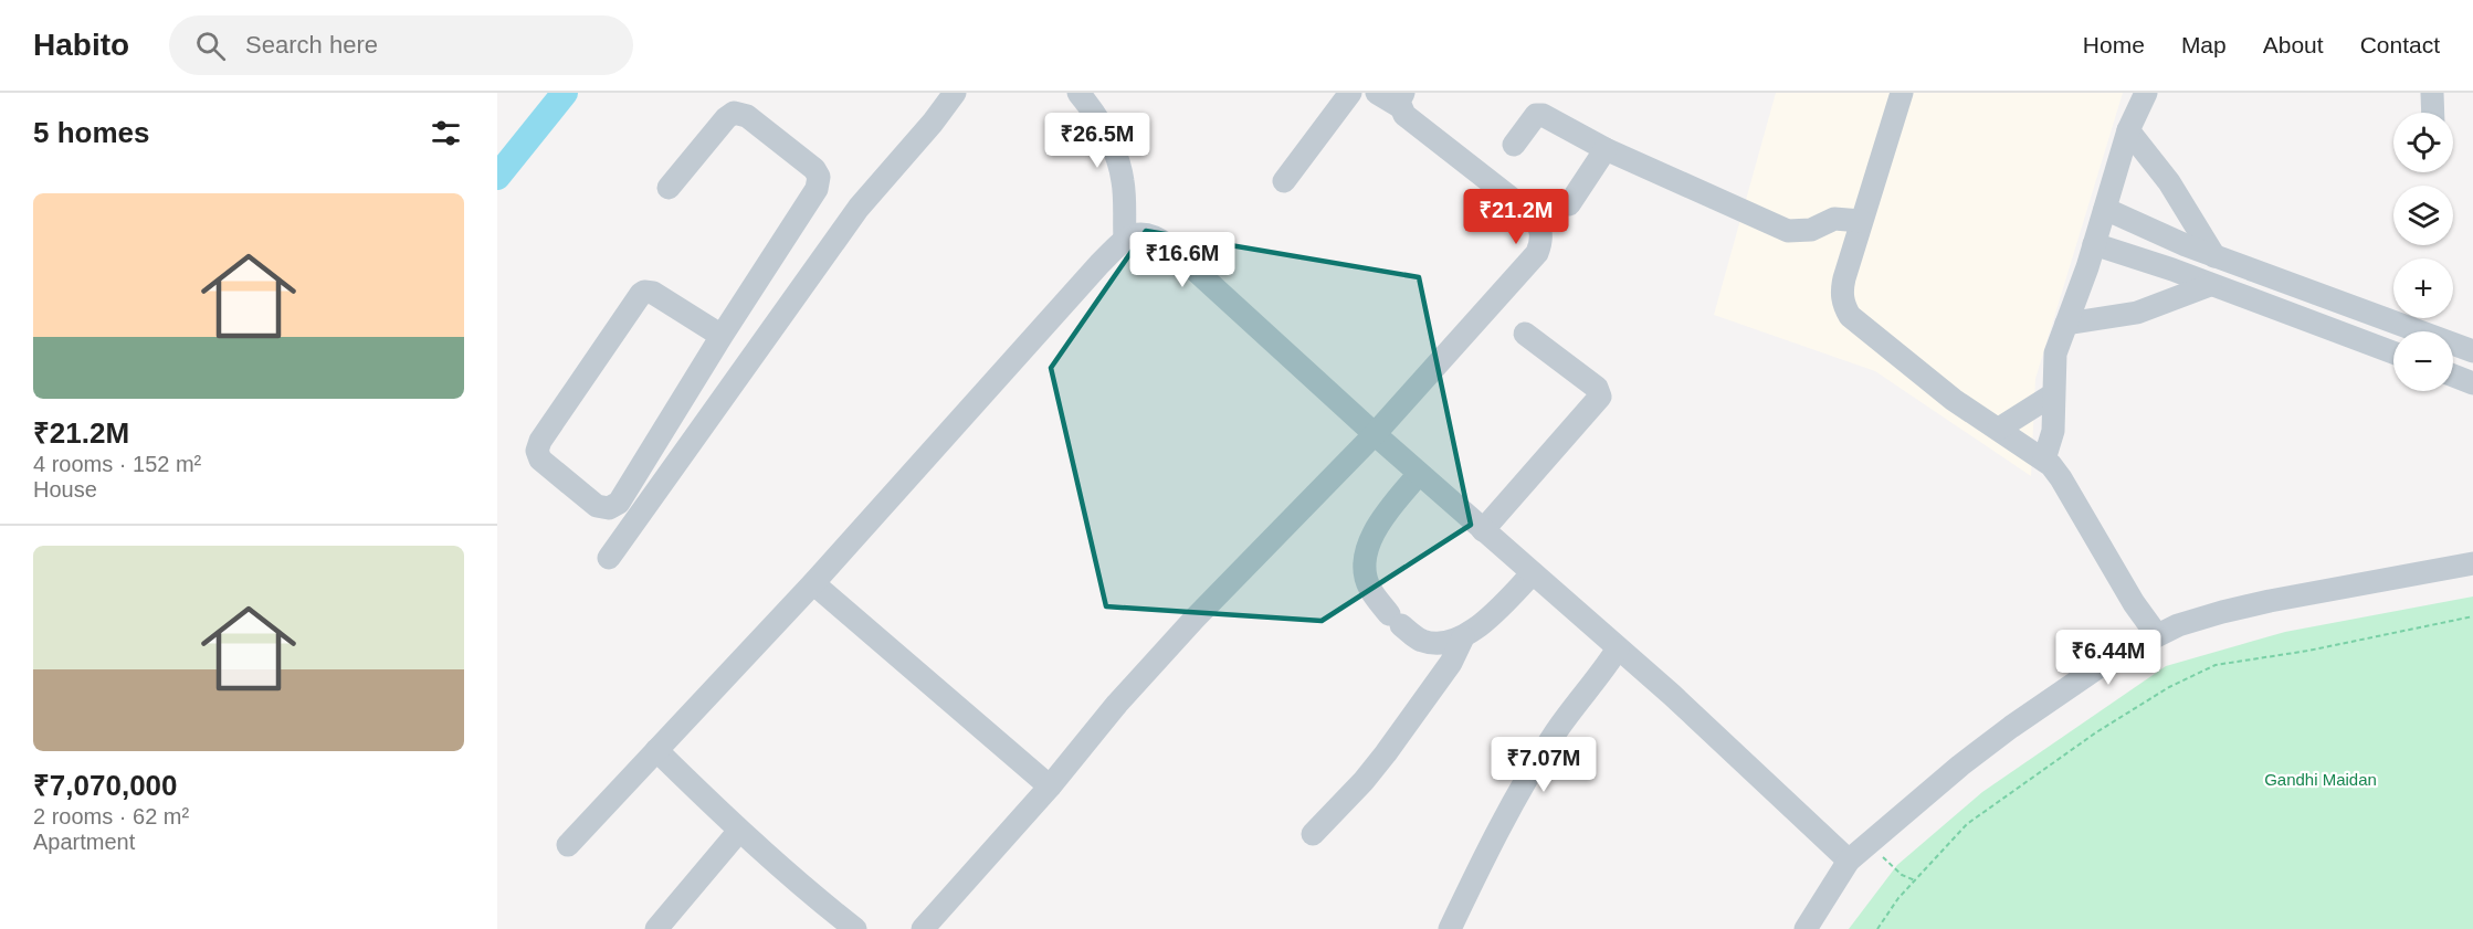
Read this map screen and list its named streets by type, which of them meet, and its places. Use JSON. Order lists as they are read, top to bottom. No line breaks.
{"parks":["Gandhi Maidan"],"page":{"header":"Habito","search":"Search here","nav":["Home","Map","About","Contact"],"heading":"5 homes","map_buttons":["+","−"],"price":["₹26.5M","₹21.2M","₹16.6M","₹6.44M","₹7.07M"],"list":[{"name":"₹21.2M","note":"4 rooms · 152 m² · House"},{"name":"₹7,070,000","note":"2 rooms · 62 m² · Apartment"}]}}
